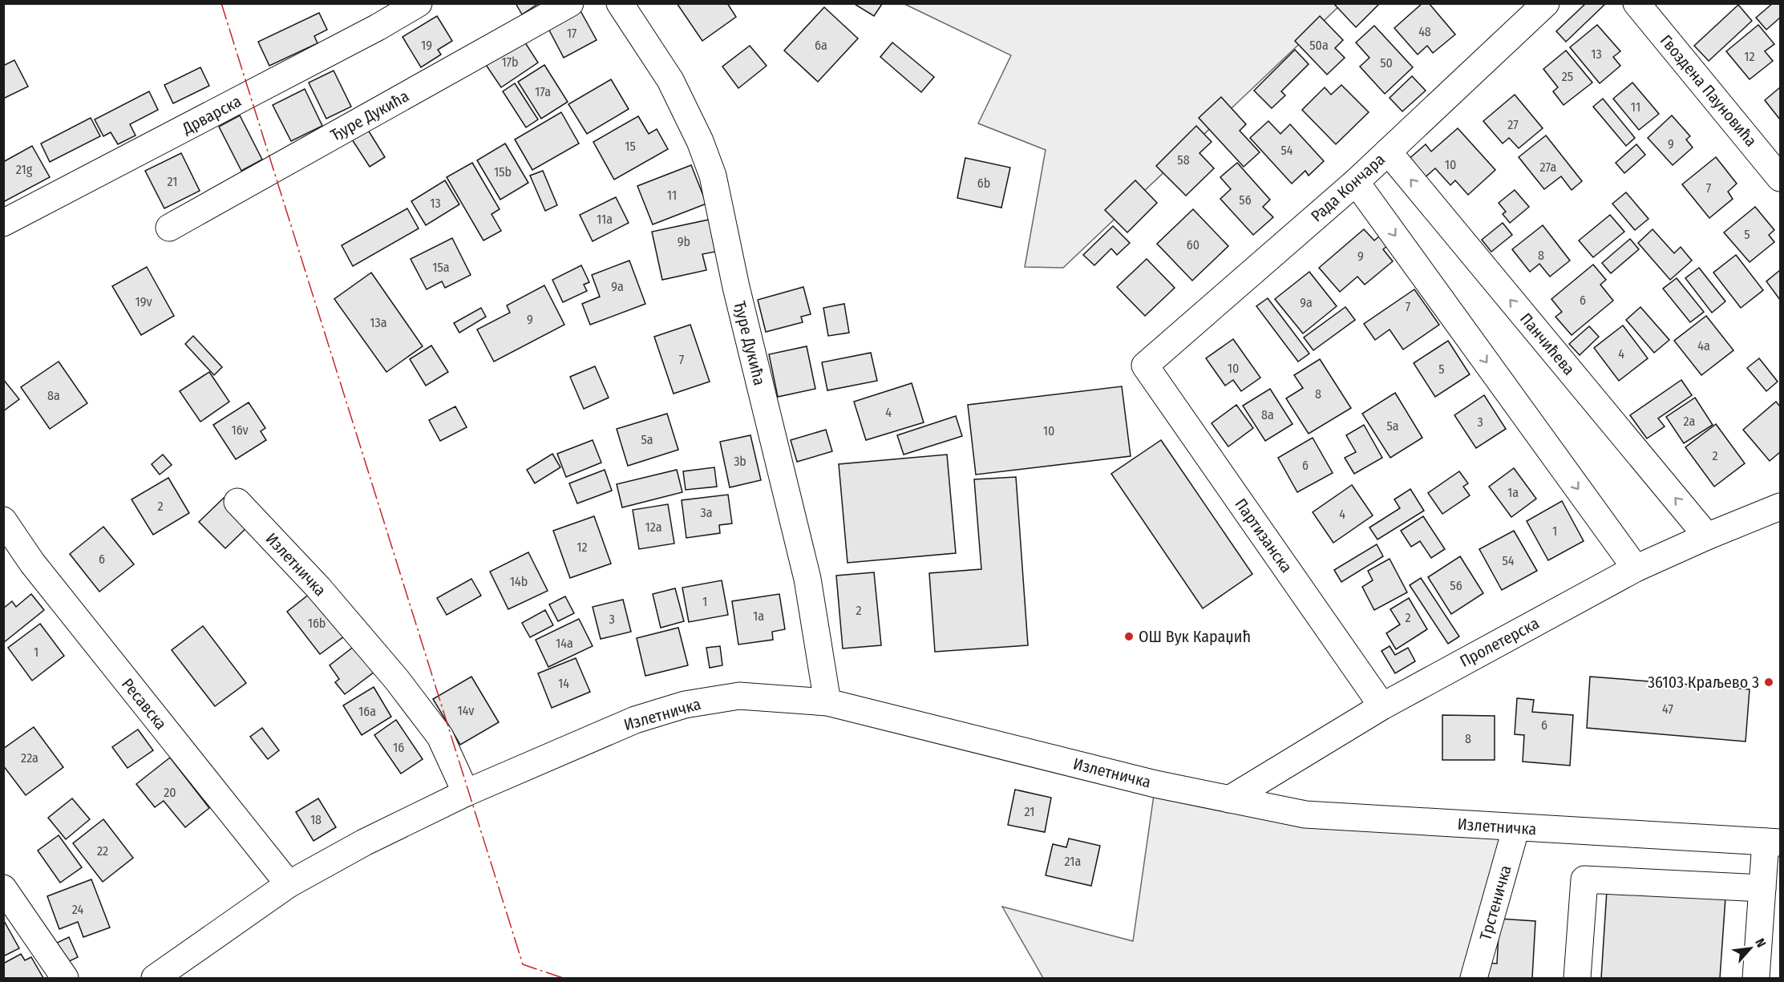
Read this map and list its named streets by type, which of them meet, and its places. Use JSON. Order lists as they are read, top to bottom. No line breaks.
{"streets":{"street":["Гвоздена Пауновића","Дрварска","Ђуре Дукића","Рада Кончара","Панчићева","Партизанска","Излетничка","Пролетерска","Ресавска","Трстеничка"]},"crossings":[["Ђуре Дукића","Излетничка"],["Рада Кончара","Панчићева"],["Рада Кончара","Партизанска"],["Панчићева","Пролетерска"],["Партизанска","Пролетерска"],["Излетничка","Пролетерска"],["Излетничка","Ресавска"],["Излетничка","Трстеничка"]],"places":["ОШ Вук Караџић","36103 Краљево 3"],"house_numbers":["48","17","19","6a","50a","13","12","17b","50","25","17a","11","27","9","15","54","58","10","27a","21g","15b","21","6b","7","11","56","13","11a","5","9b","60","8","9","15a","9a","6","19v","9a","7","9","13a","4a","4","7","10","5","8","8a","4","8a","2a","3","5a","16v","10","5a","2","3b","6","1a","2","3a","4","12a","1","12","6","54","14b","56","1","2","1a","2","3","16b","14a","1","14","47","14v","16a","6","8","16","22a","20","21","18","22","21a","24"],"north":"top right"}
